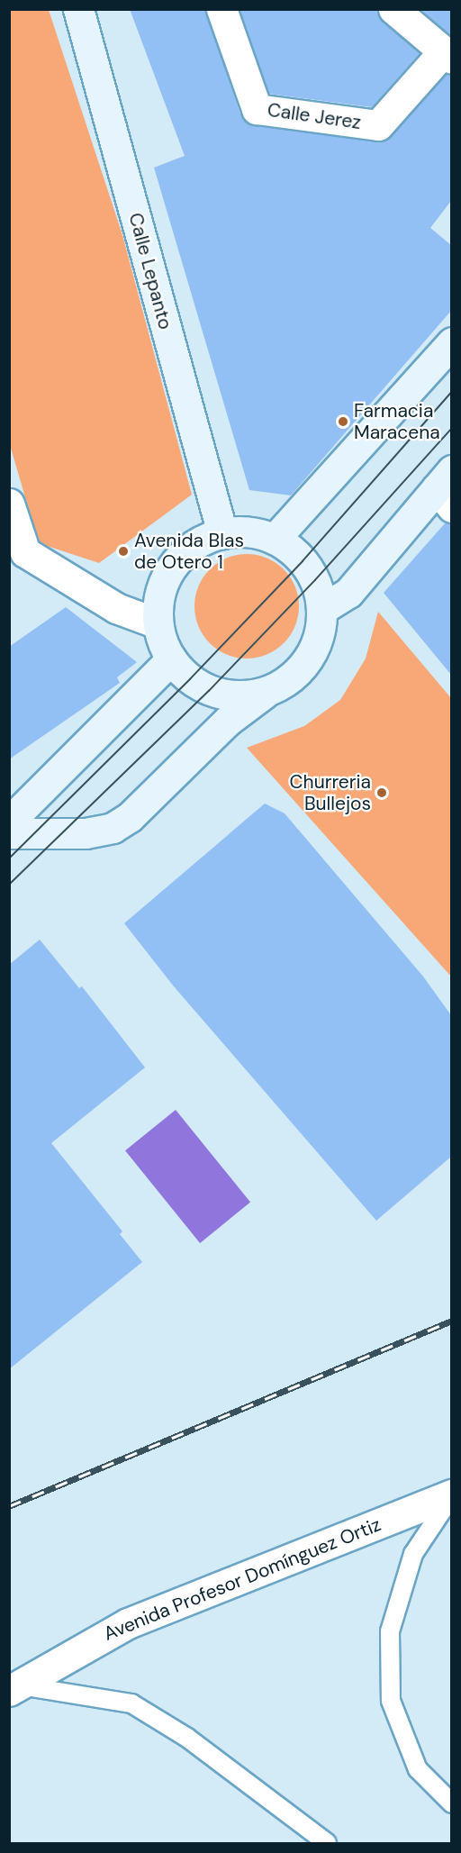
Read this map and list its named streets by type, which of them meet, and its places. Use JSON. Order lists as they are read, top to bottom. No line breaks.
{"streets":{"main road":["Calle Lepanto"],"street":["Calle Jerez","Avenida Profesor Domínguez Ortiz"]},"places":["Farmacia Maracena","Avenida Blas de Otero 1","Churreria Bullejos"]}
